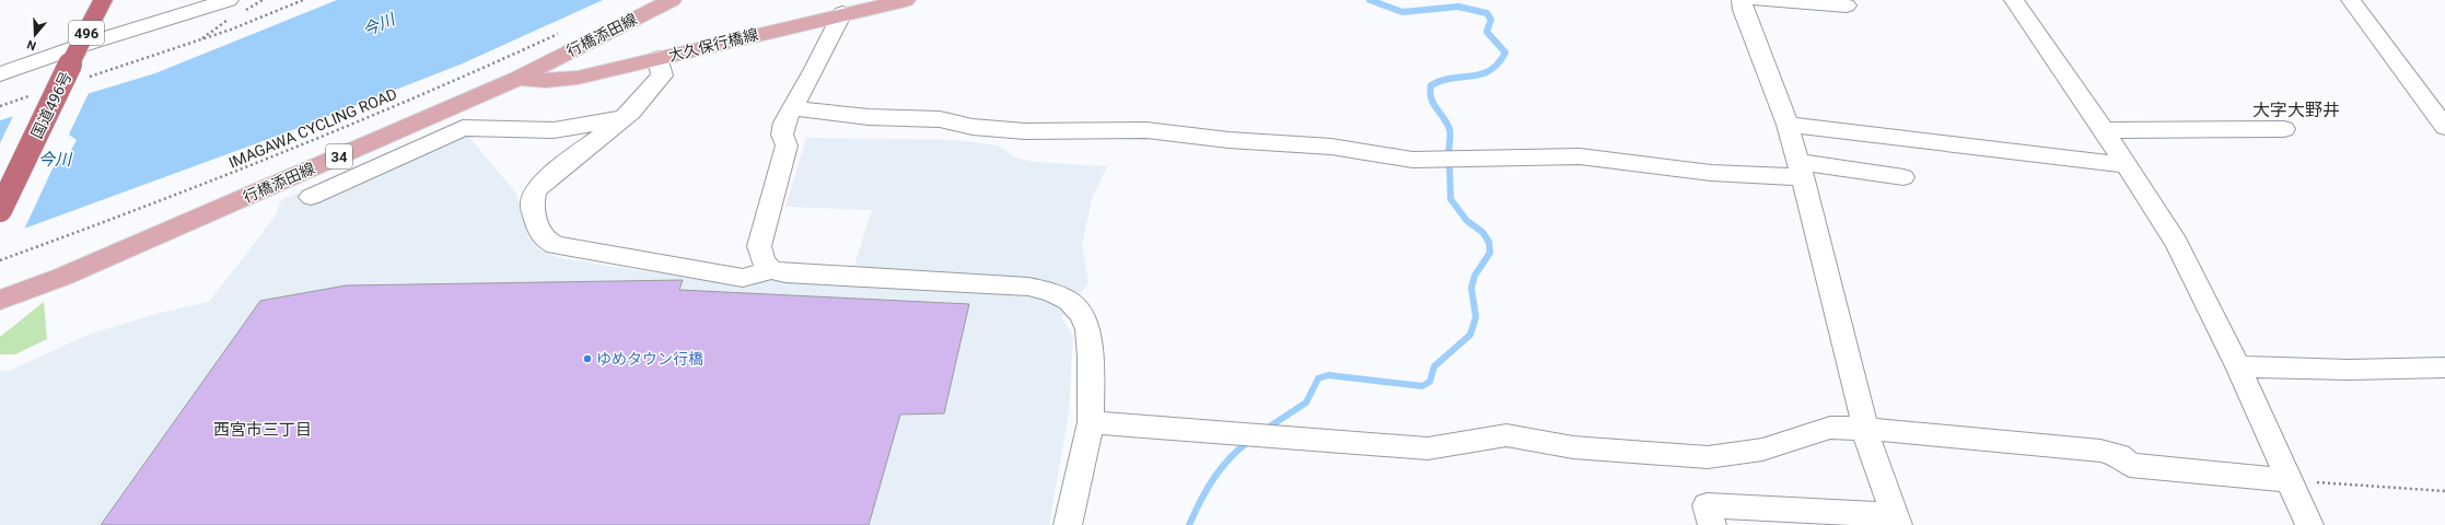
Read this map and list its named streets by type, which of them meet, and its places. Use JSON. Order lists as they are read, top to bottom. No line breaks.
{"streets":{"highway":["496","国道496号"],"main road":["行橋添田線","大久保行橋線","34"],"path":["IMAGAWA CYCLING ROAD"]},"crossings":[["行橋添田線","大久保行橋線"]],"districts":["大字大野井","西宮市三丁目"],"water":["今川"],"places":["ゆめタウン行橋"],"north":"bottom"}
